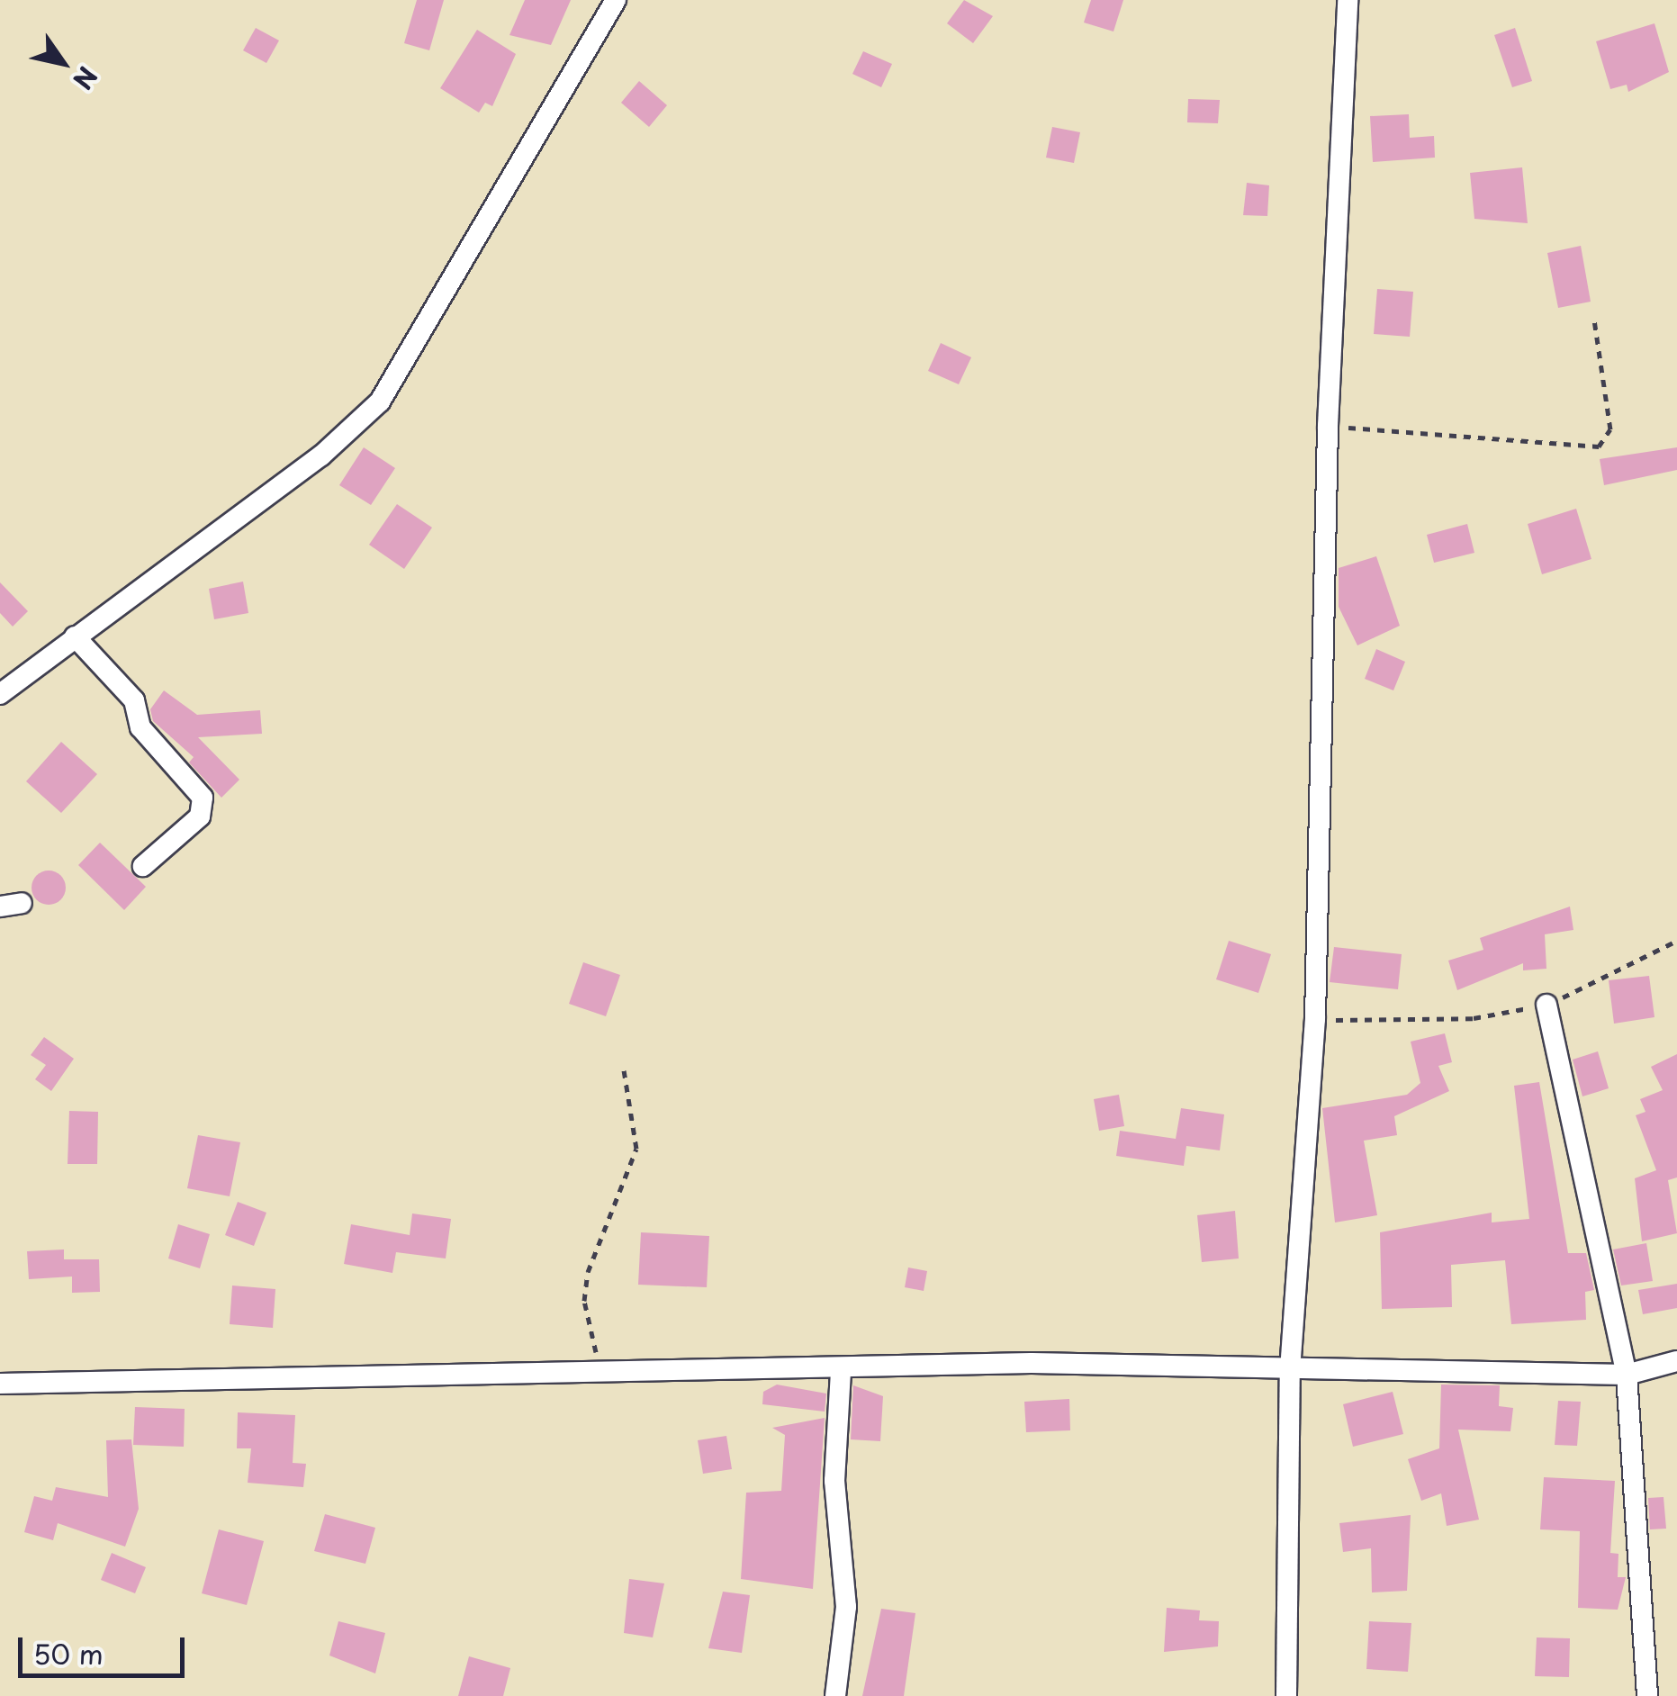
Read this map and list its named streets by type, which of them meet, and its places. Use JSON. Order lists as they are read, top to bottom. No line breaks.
{"scale_bar":"50 m","north":"bottom right"}
